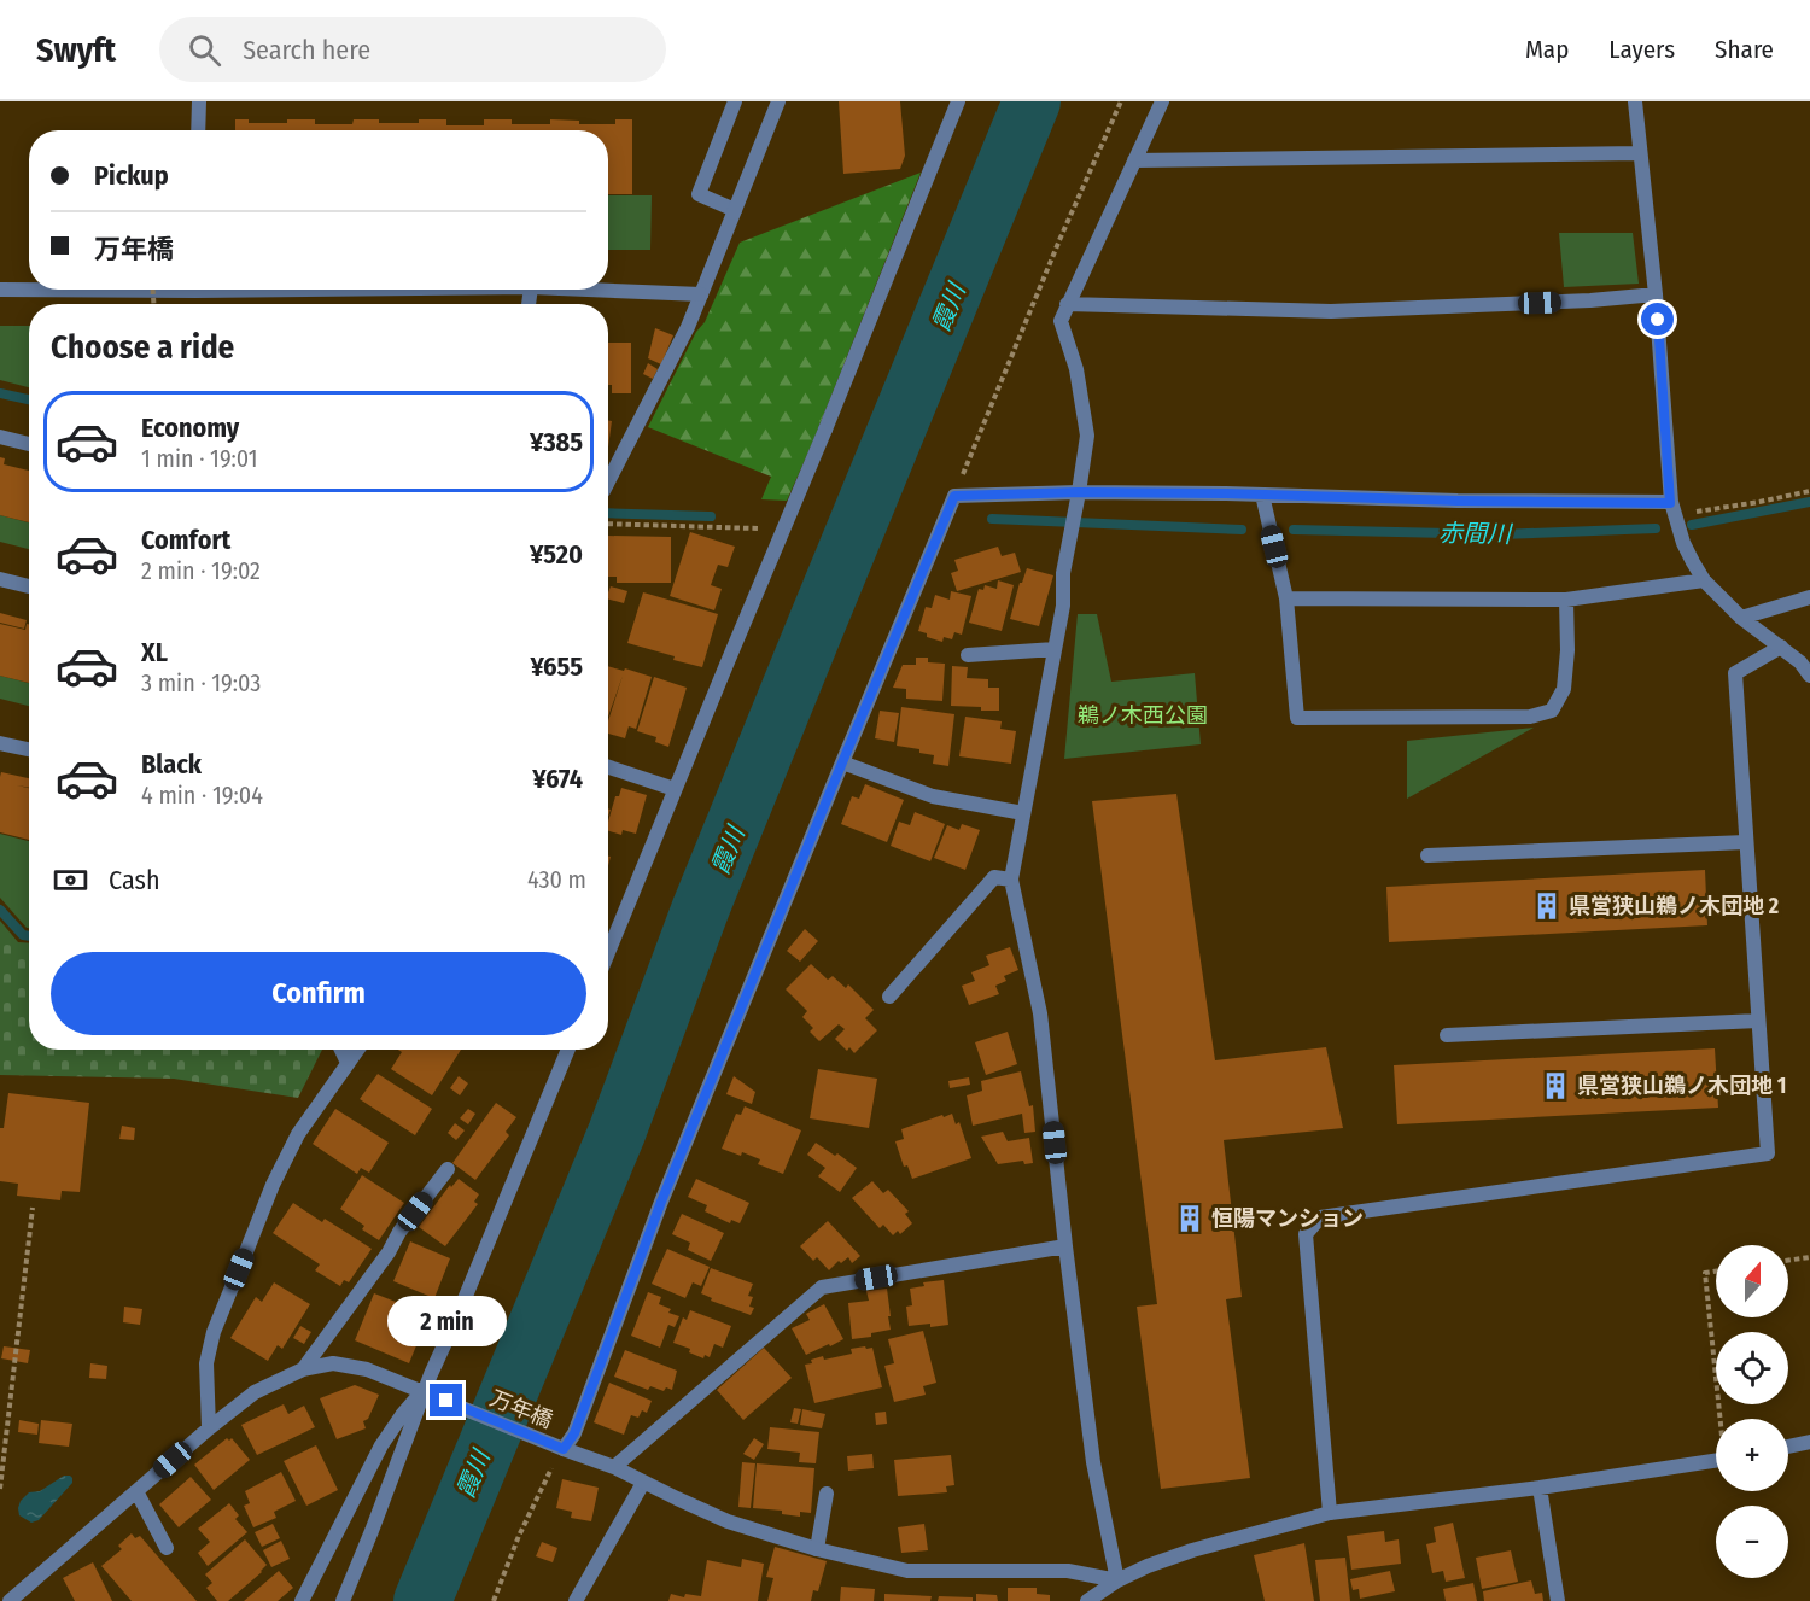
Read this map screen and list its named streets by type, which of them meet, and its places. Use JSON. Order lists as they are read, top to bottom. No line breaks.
{"streets":{"street":["万年橋"]},"water":["霞川","赤間川"],"parks":["鵜ノ木西公園"],"places":{"building":["県営狭山鵜ノ木団地 2","県営狭山鵜ノ木団地 1","恒陽マンション"]},"north":"top","page":{"header":"Swyft","search":"Search here","nav":["Map","Layers","Share"],"banner":["Pickup","万年橋"],"heading":"Choose a ride","list":[{"name":"Economy","note":"1 min · 19:01","value":"¥385"},{"name":"Comfort","note":"2 min · 19:02","value":"¥520"},{"name":"XL","note":"3 min · 19:03","value":"¥655"},{"name":"Black","note":"4 min · 19:04","value":"¥674"}],"pay":["Cash","430 m"],"buttons":"Confirm","map_buttons":["+","−"],"bubble":"2 min"}}
